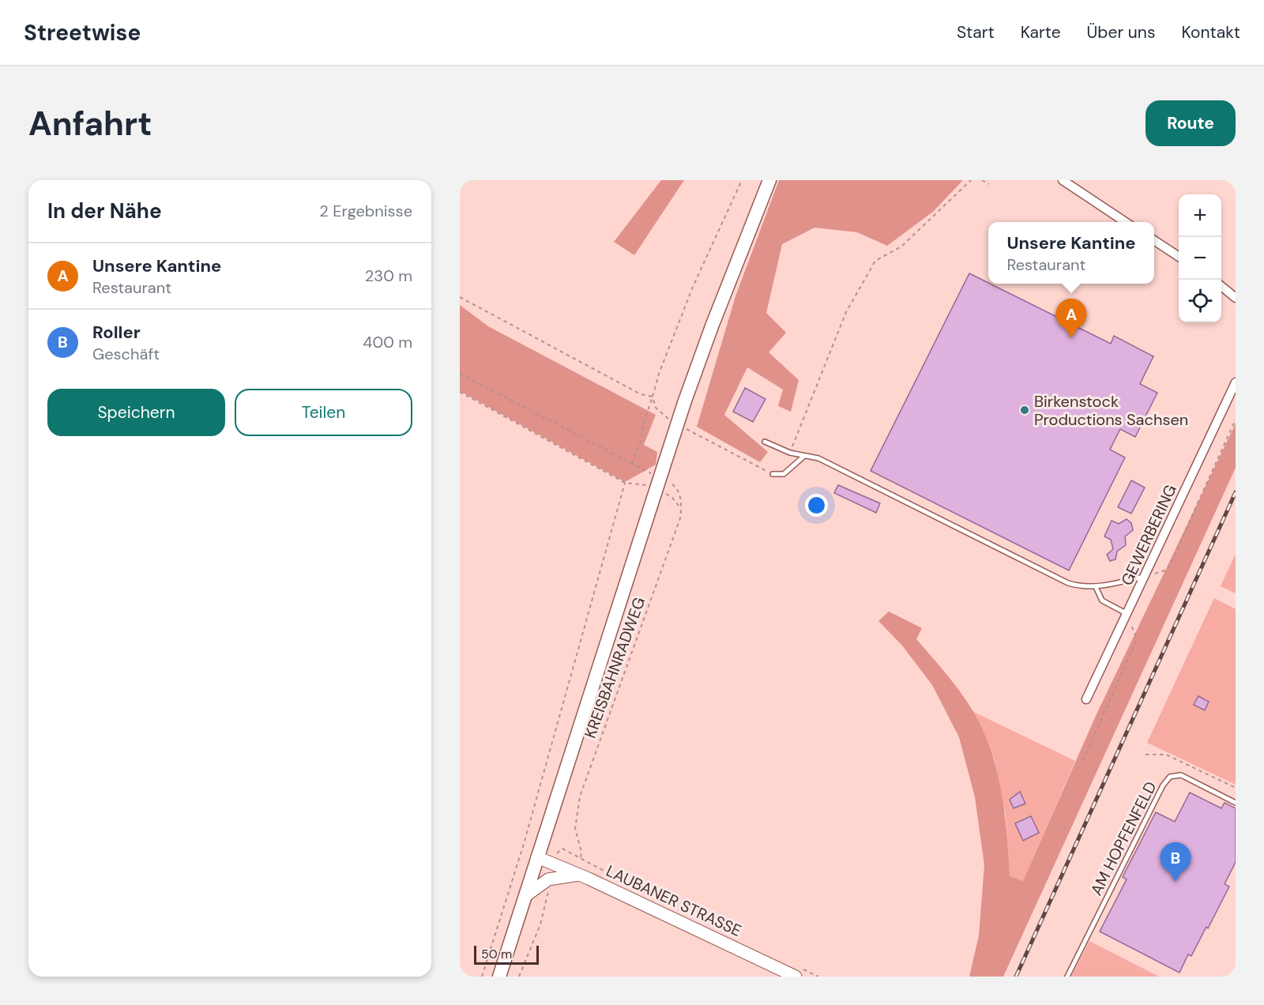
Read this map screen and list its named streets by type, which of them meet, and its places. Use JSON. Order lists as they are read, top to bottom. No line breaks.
{"streets":{"street":["GEWERBERING","LAUBANER STRASSE"],"lane":["AM HOPFENFELD"],"path":["KREISBAHNRADWEG"]},"places":["Birkenstock Productions Sachsen"],"scale_bar":"50 m","page":{"header":"Streetwise","nav":["Start","Karte","Über uns","Kontakt"],"buttons":["Route",["Speichern","Teilen"]],"title":"Anfahrt","heading":["In der Nähe","2 Ergebnisse"],"map_buttons":["+","−"],"popup":["Unsere Kantine","Restaurant"],"list":[{"mark":"A","name":"Unsere Kantine","note":"Restaurant","value":"230 m"},{"mark":"B","name":"Roller","note":"Geschäft","value":"400 m"}],"pins":["A","B"],"scale":"50 m"}}
